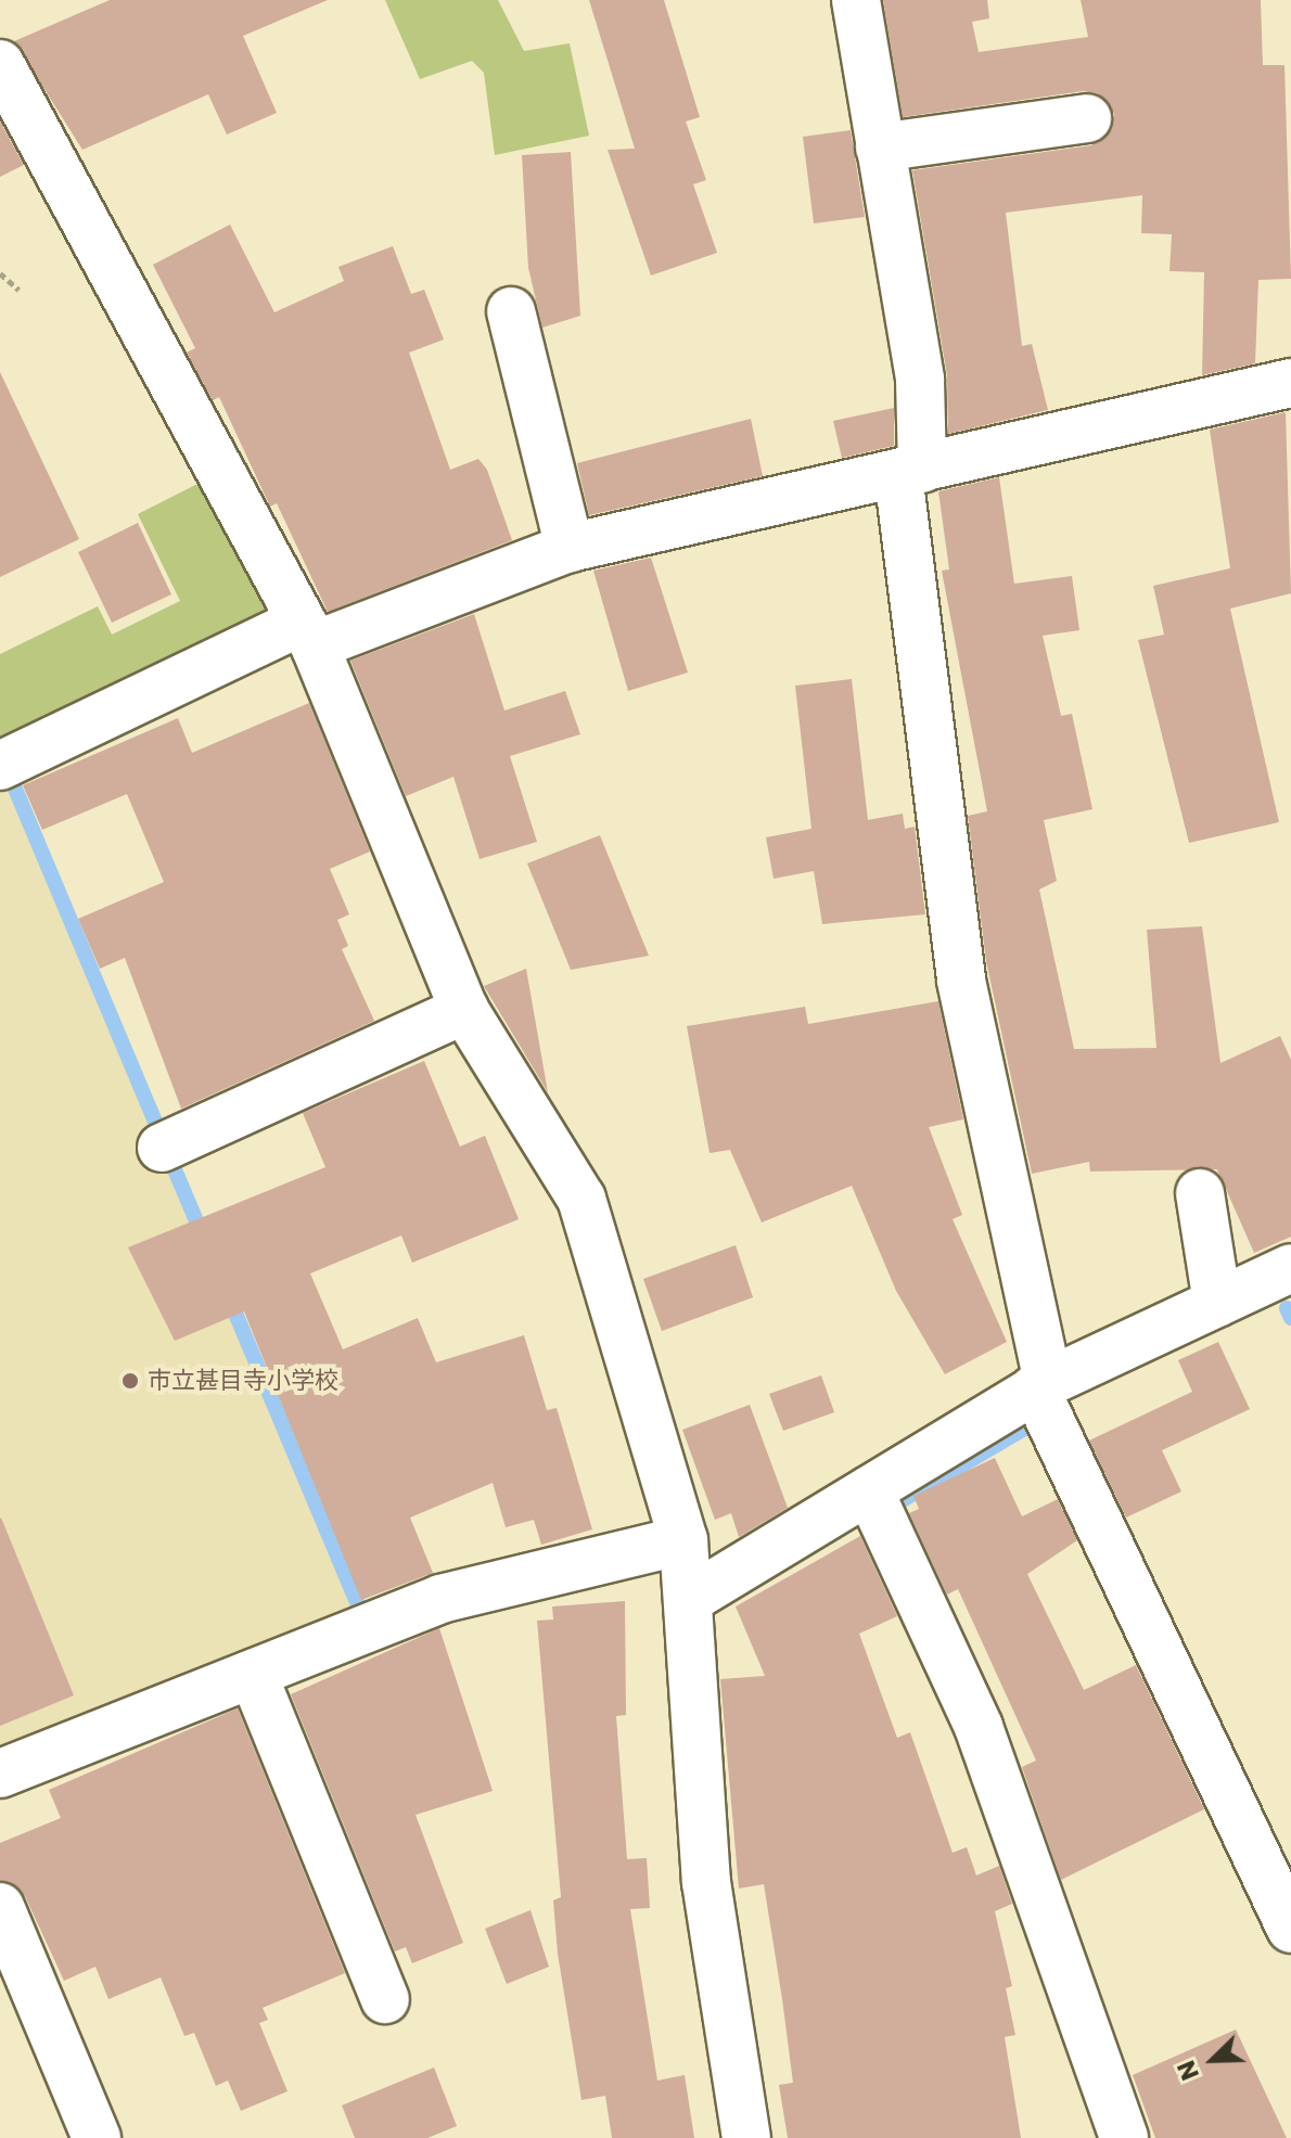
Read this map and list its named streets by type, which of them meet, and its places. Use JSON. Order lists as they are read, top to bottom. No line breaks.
{"places":["市立甚目寺小学校"],"north":"bottom left"}
